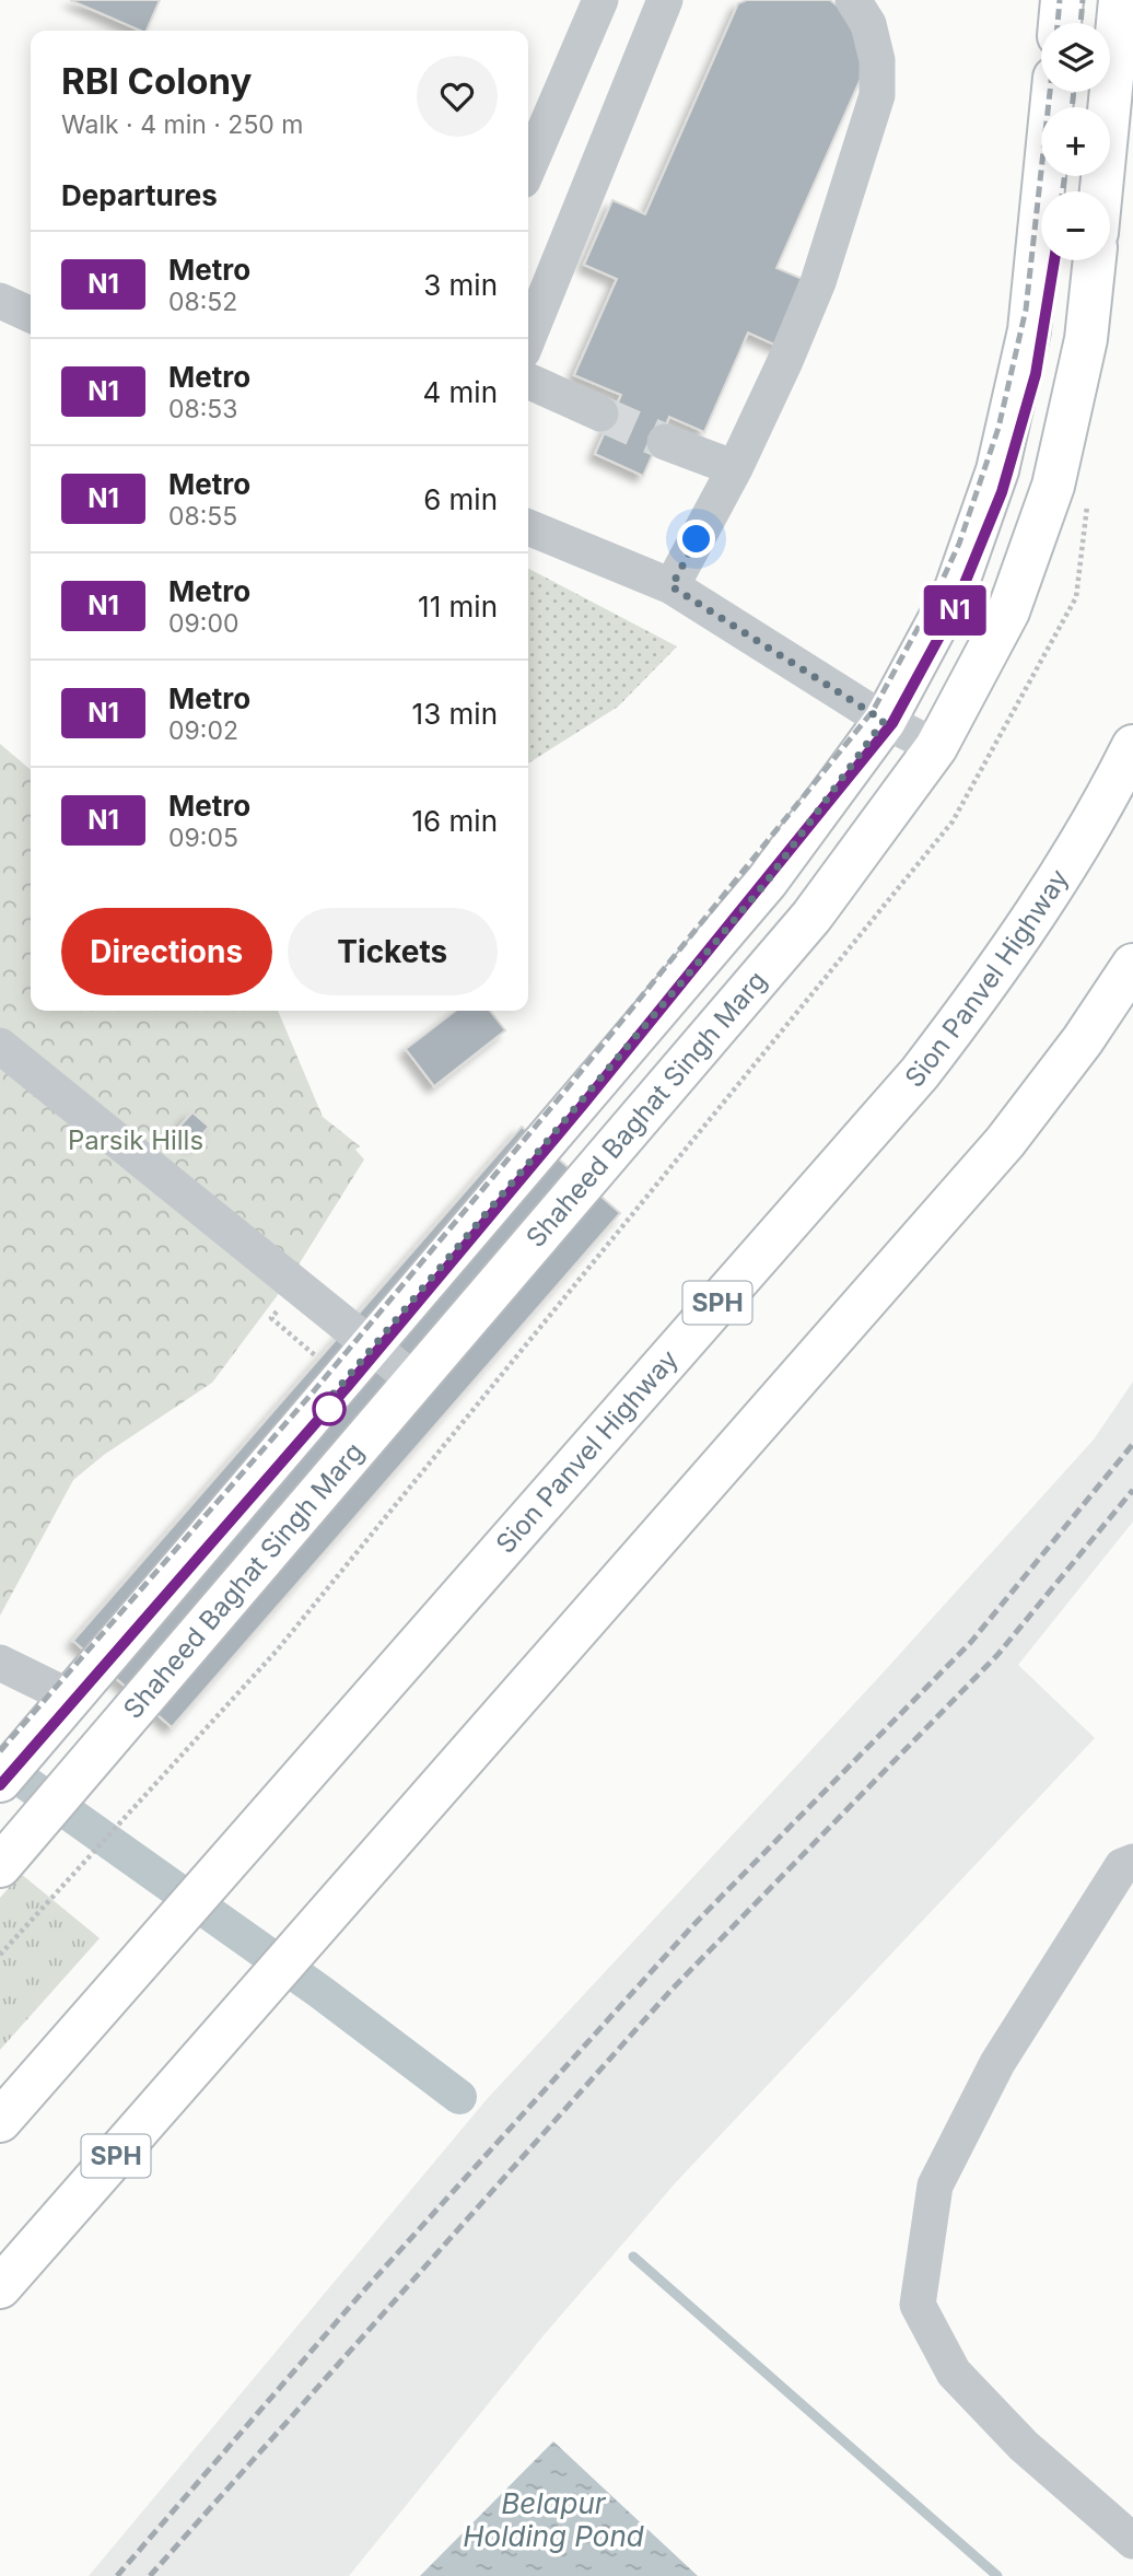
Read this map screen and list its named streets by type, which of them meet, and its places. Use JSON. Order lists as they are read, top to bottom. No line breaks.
{"streets":{"main road":["Sion Panvel Highway","Shaheed Baghat Singh Marg","SPH"]},"water":["Belapur Holding Pond"],"parks":["Parsik Hills"],"lines":["metro line N1"],"page":{"on_map":"N1","map_buttons":["+","−"],"heading":[["RBI Colony","Walk · 4 min · 250 m"],"Departures"],"list":[{"mark":"N1","name":"Metro","note":"08:52","value":"3 min"},{"mark":"N1","name":"Metro","note":"08:53","value":"4 min"},{"mark":"N1","name":"Metro","note":"08:55","value":"6 min"},{"mark":"N1","name":"Metro","note":"09:00","value":"11 min"},{"mark":"N1","name":"Metro","note":"09:02","value":"13 min"},{"mark":"N1","name":"Metro","note":"09:05","value":"16 min"}],"buttons":["Directions","Tickets"]}}
